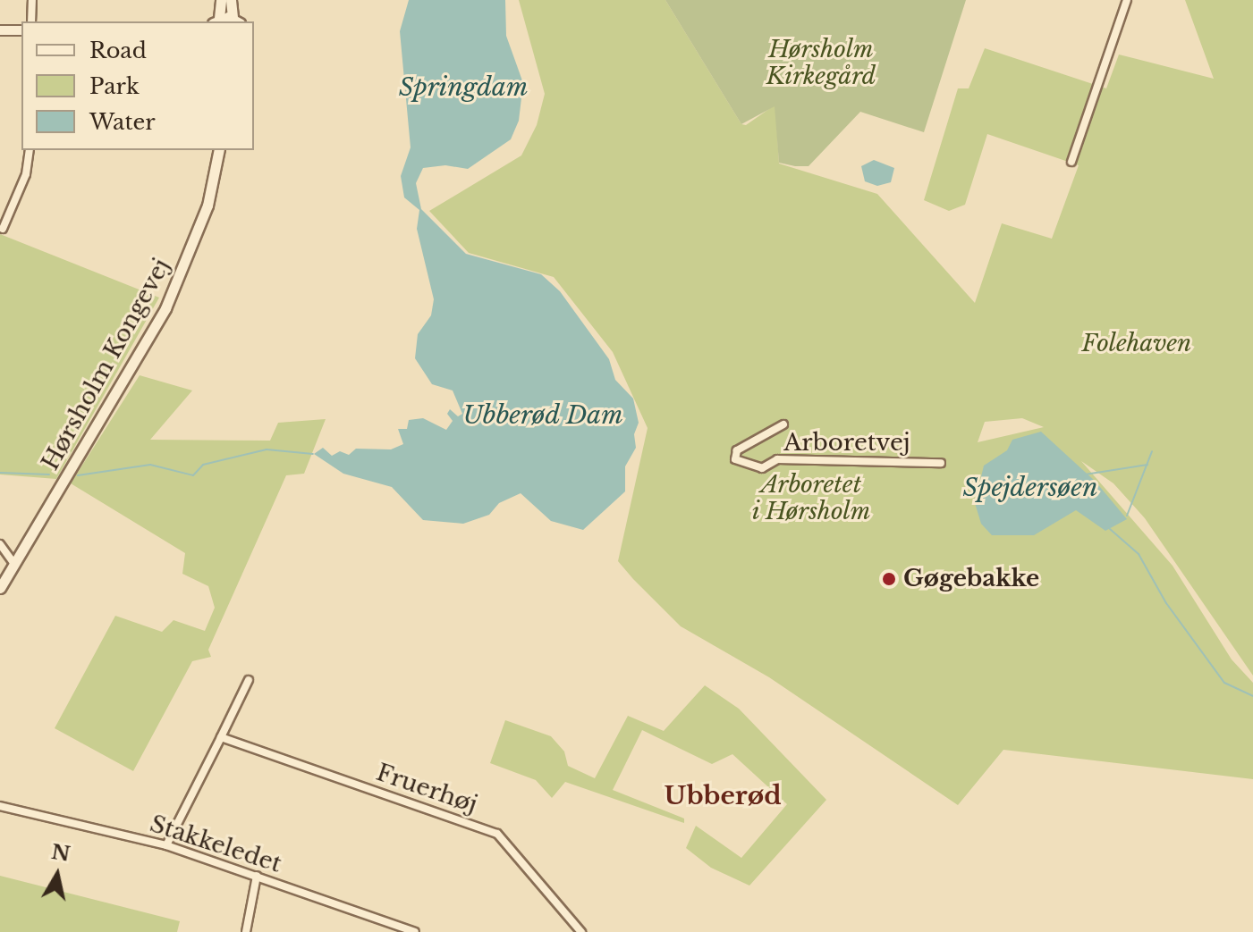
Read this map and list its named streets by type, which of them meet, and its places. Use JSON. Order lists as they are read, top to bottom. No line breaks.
{"streets":{"main road":["Hørsholm Kongevej"],"street":["Arboretvej","Fruerhøj","Stakkeledet"]},"districts":["Ubberød"],"water":["Springdam","Ubberød Dam","Spejdersøen"],"parks":["Hørsholm Kirkegård","Folehaven","Arboretet i Hørsholm"],"places":["Gøgebakke"],"legend":["Road","Park","Water"],"north":"top"}
